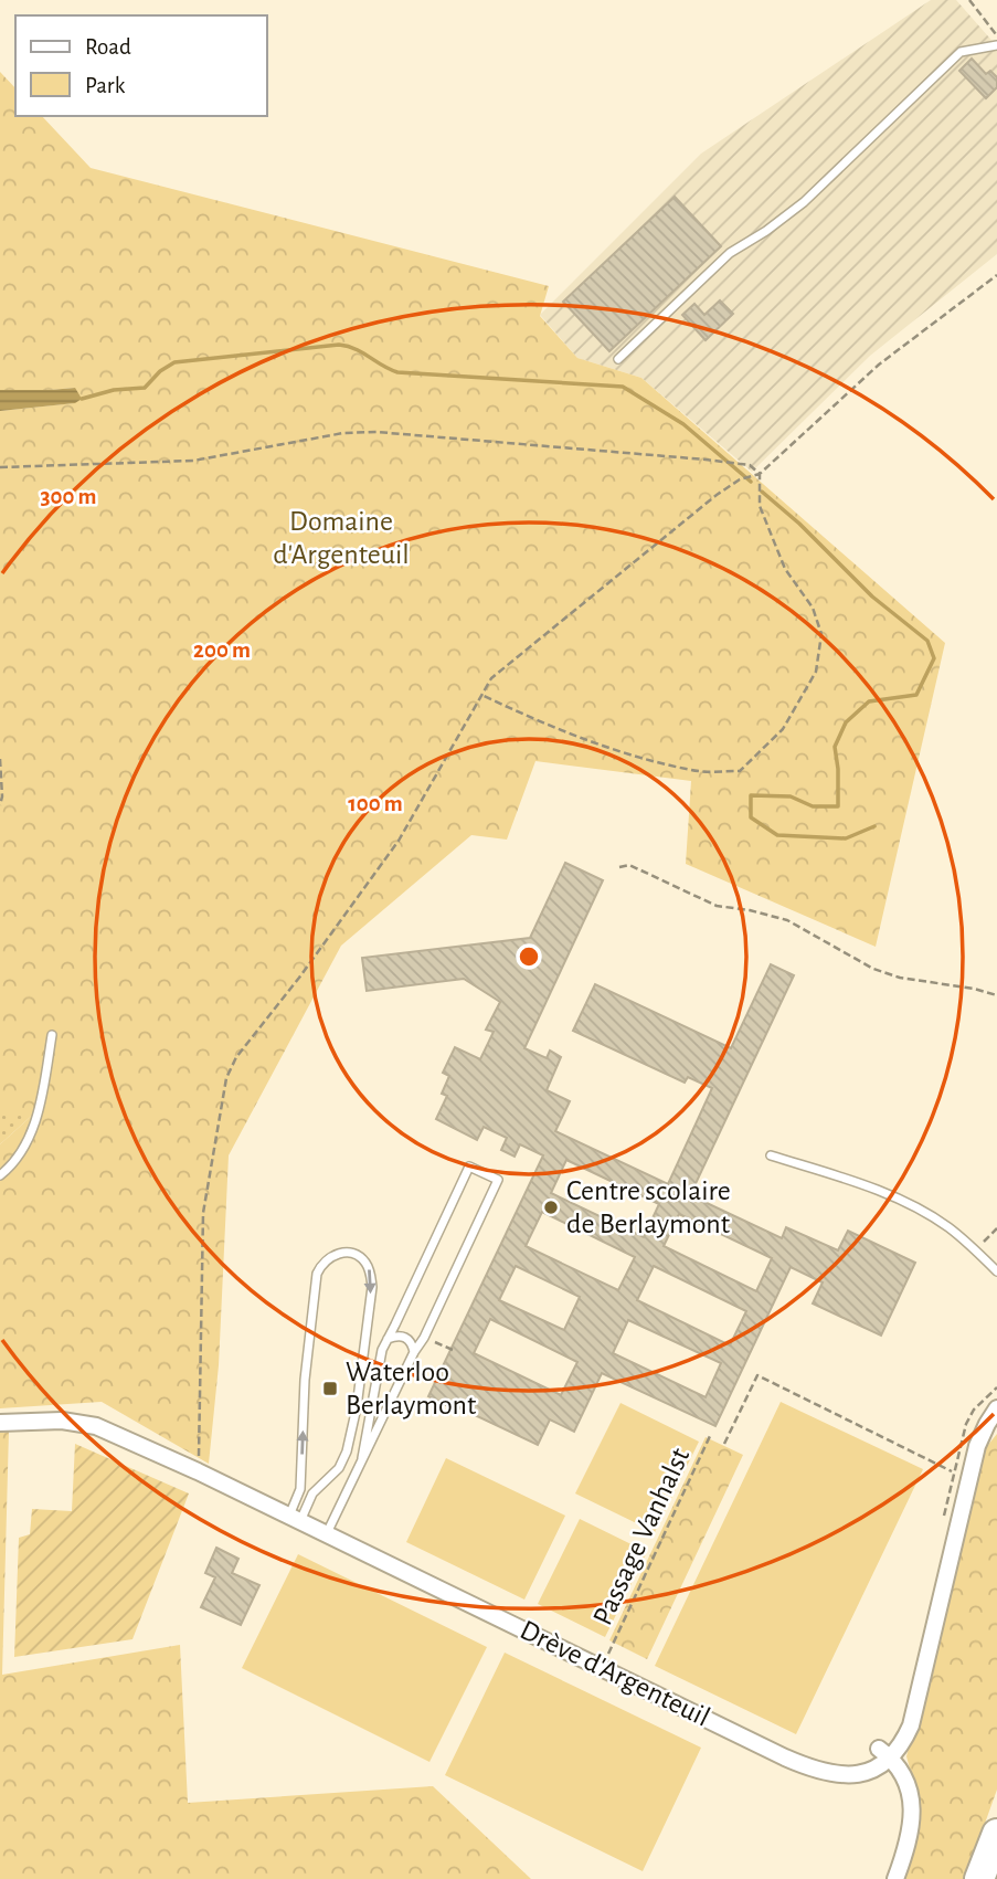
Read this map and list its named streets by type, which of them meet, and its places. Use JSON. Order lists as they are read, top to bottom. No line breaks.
{"streets":{"street":["Drève d'Argenteuil"],"path":["Passage Vanhalst"]},"parks":["Domaine d'Argenteuil"],"places":{"other":["Centre scolaire de Berlaymont"],"transit":["Waterloo Berlaymont"]},"legend":["Road","Park"],"rings":["300 m","200 m","100 m"]}
